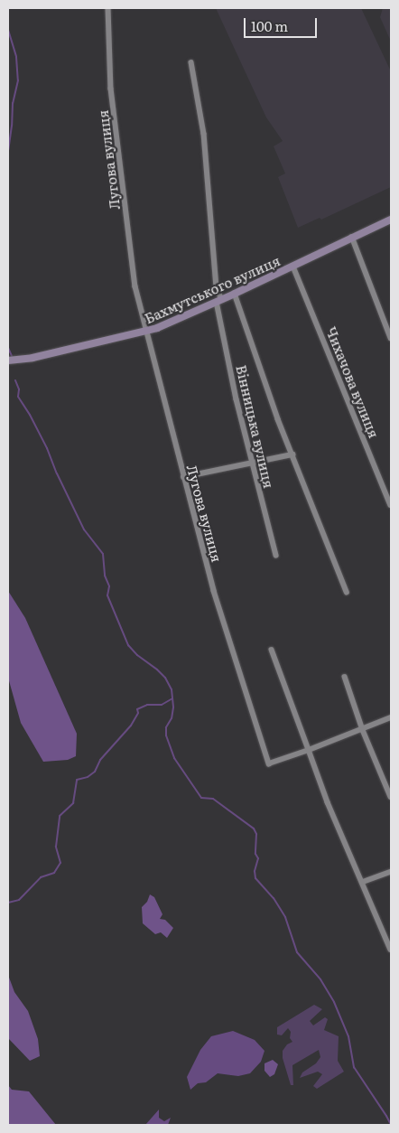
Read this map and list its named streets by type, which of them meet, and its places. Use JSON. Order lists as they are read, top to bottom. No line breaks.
{"streets":{"main road":["Бахмутського вулиця"],"street":["Лугова вулиця","Чихачова вулиця","Вінницька вулиця"]},"crossings":[["Лугова вулиця","Бахмутського вулиця"],["Бахмутського вулиця","Чихачова вулиця"],["Бахмутського вулиця","Вінницька вулиця"]],"scale_bar":"100 m"}
